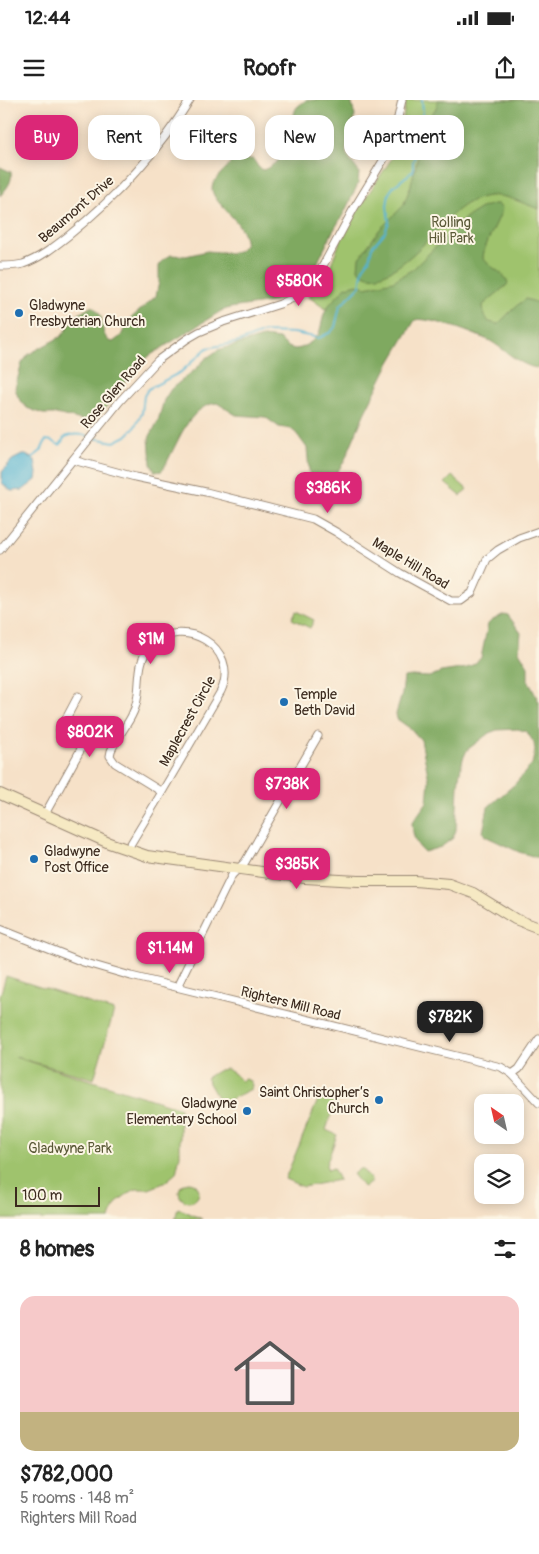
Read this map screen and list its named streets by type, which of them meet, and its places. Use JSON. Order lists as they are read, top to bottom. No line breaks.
{"streets":{"street":["Beaumont Drive","Rose Glen Road","Maple Hill Road","Maplecrest Circle","Righters Mill Road"]},"crossings":[["Rose Glen Road","Maple Hill Road"]],"parks":["Rolling Hill Park","Gladwyne Park"],"places":["Gladwyne Presbyterian Church","Temple Beth David","Gladwyne Post Office","Saint Christopher’s Church","Gladwyne Elementary School"],"scale_bar":"100 m","north":"top left","page":{"status":"12:44","header":"Roofr","chip":["Buy","Rent","Filters","New","Apartment"],"price":["$580K","$386K","$1M","$802K","$738K","$385K","$1.14M","$782K"],"scale":"100 m","heading":"8 homes","list":[{"name":"$782,000","note":"5 rooms · 148 m² · Righters Mill Road"}]}}
